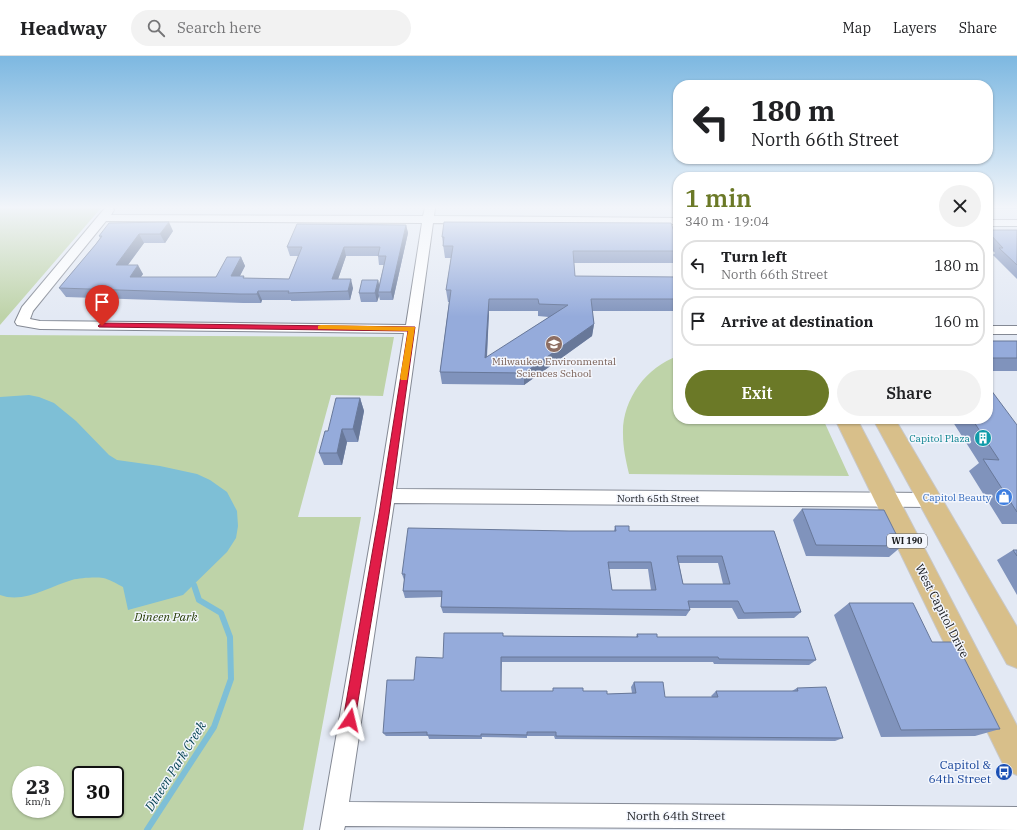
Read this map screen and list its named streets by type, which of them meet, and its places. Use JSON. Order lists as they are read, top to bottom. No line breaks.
{"streets":{"main road":["WI 190","West Capitol Drive"],"street":["North 65th Street","North 64th Street"]},"crossings":[["North 65th Street","West Capitol Drive"]],"water":["Dineen Park Creek"],"parks":["Dineen Park"],"places":{"school or university":["Milwaukee Environmental Sciences School"],"building":["Capitol Plaza"],"shop":["Capitol Beauty"],"bus stop":["Capitol & 64th Street"]},"page":{"header":"Headway","search":"Search here","nav":["Map","Layers","Share"],"turn":["180 m","North 66th Street"],"heading":["1 min","340 m · 19:04"],"list":[{"name":"Turn left","note":"North 66th Street","value":"180 m"},{"name":"Arrive at destination","value":"160 m"}],"buttons":["Exit","Share"],"speed":"23 km/h","limit":"30"}}
